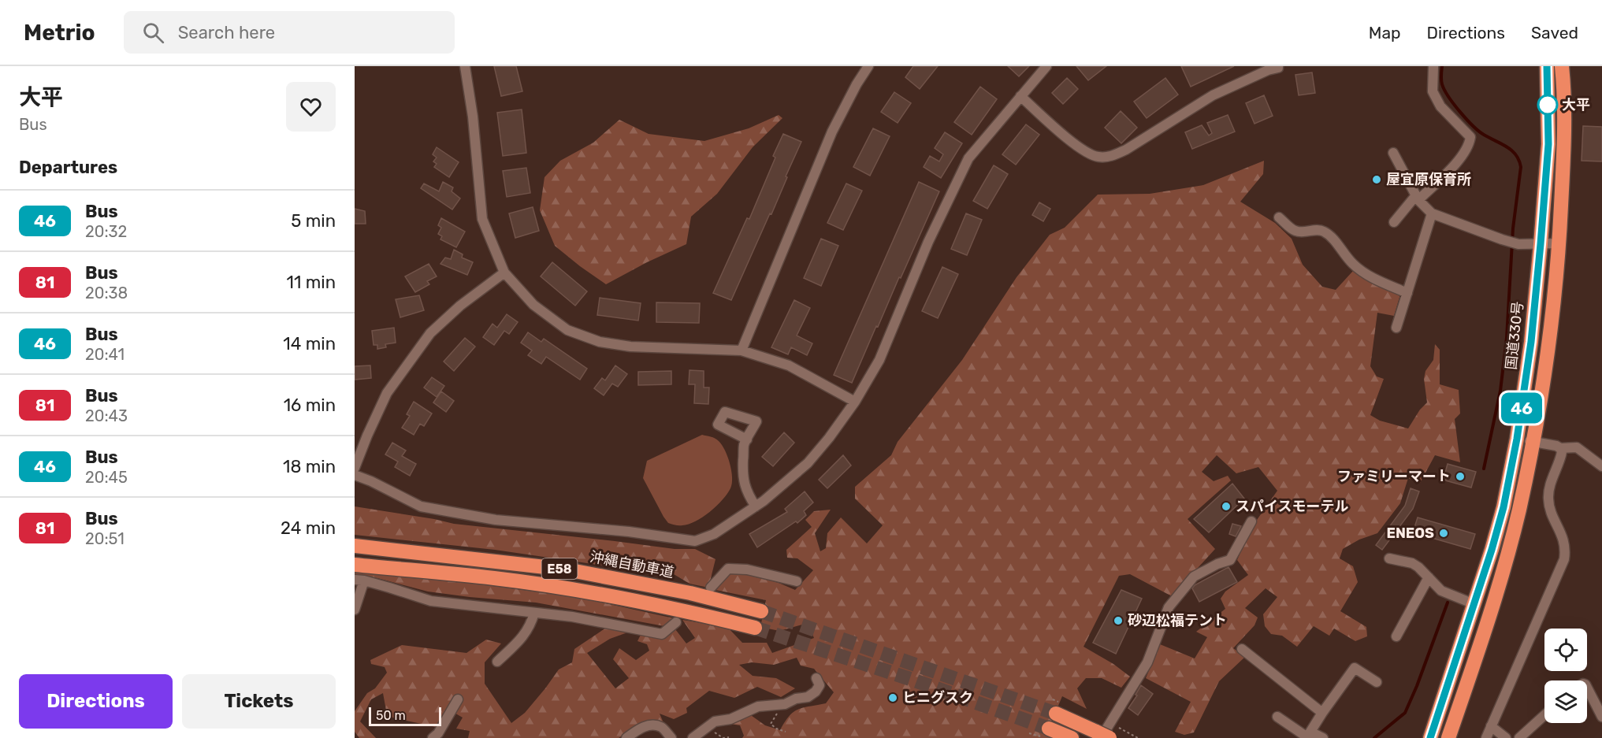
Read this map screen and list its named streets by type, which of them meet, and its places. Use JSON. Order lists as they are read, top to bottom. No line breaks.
{"streets":{"highway":["国道330号","沖縄自動車道","E58"]},"places":["大平","屋宜原保育所","ファミリーマート","スパイスモーテル","ENEOS","砂辺松福テント","ヒニグスク"],"lines":["bus line 46"],"scale_bar":"50 m","page":{"header":"Metrio","search":"Search here","nav":["Map","Directions","Saved"],"heading":[["大平","Bus"],"Departures"],"on_map":"46","list":[{"mark":"46","name":"Bus","note":"20:32","value":"5 min"},{"mark":"81","name":"Bus","note":"20:38","value":"11 min"},{"mark":"46","name":"Bus","note":"20:41","value":"14 min"},{"mark":"81","name":"Bus","note":"20:43","value":"16 min"},{"mark":"46","name":"Bus","note":"20:45","value":"18 min"},{"mark":"81","name":"Bus","note":"20:51","value":"24 min"}],"buttons":["Directions","Tickets"],"scale":"50 m"}}
